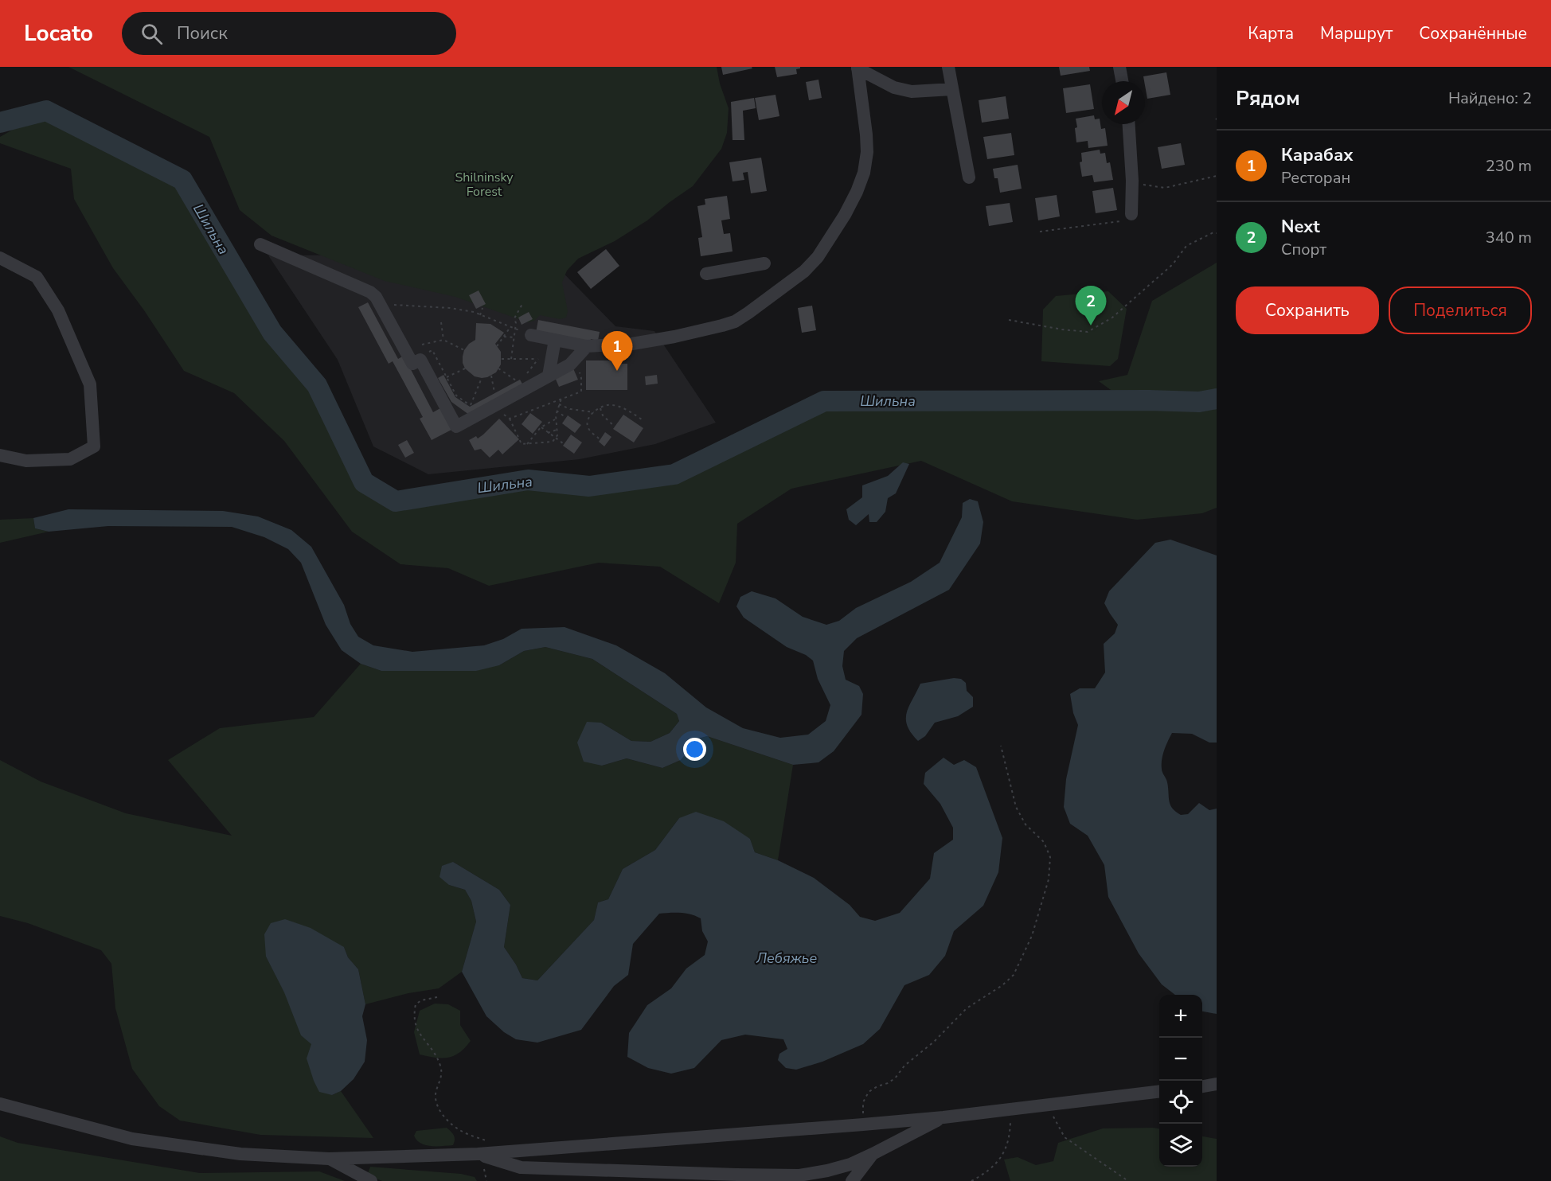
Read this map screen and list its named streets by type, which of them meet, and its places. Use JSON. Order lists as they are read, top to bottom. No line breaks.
{"water":["Шильна","Лебяжье"],"parks":["Shilninsky Forest"],"north":"bottom left","page":{"header":"Locato","search":"Поиск","nav":["Карта","Маршрут","Сохранённые"],"heading":["Рядом","Найдено: 2"],"list":[{"mark":"1","name":"Карабах","note":"Ресторан","value":"230 m"},{"mark":"2","name":"Next","note":"Спорт","value":"340 m"}],"buttons":["Сохранить","Поделиться"],"pins":["2","1"],"map_buttons":["+","−"]}}
